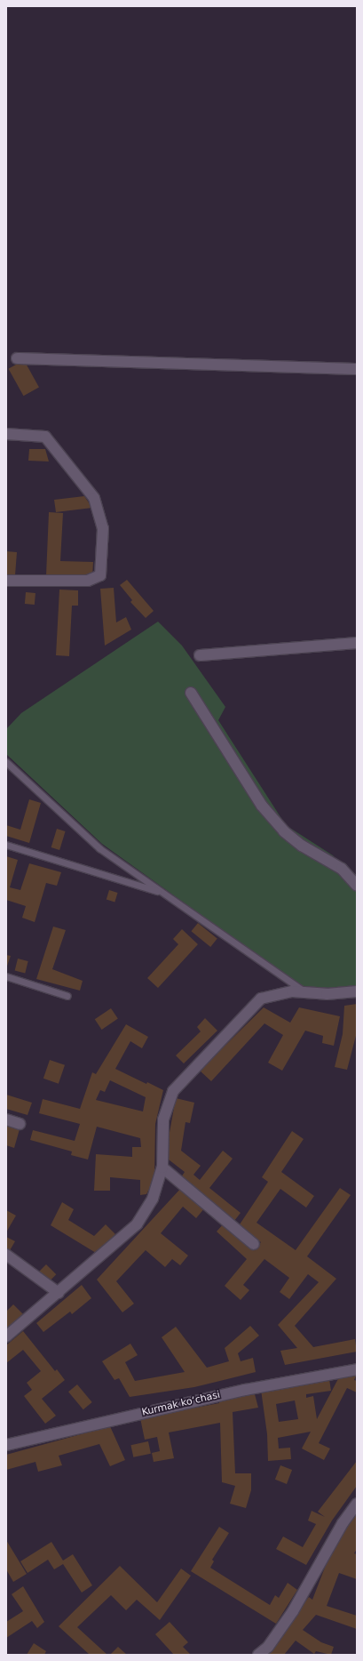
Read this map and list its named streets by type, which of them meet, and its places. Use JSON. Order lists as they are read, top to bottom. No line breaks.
{"streets":{"street":["Kurmak koʻchasi"]}}
